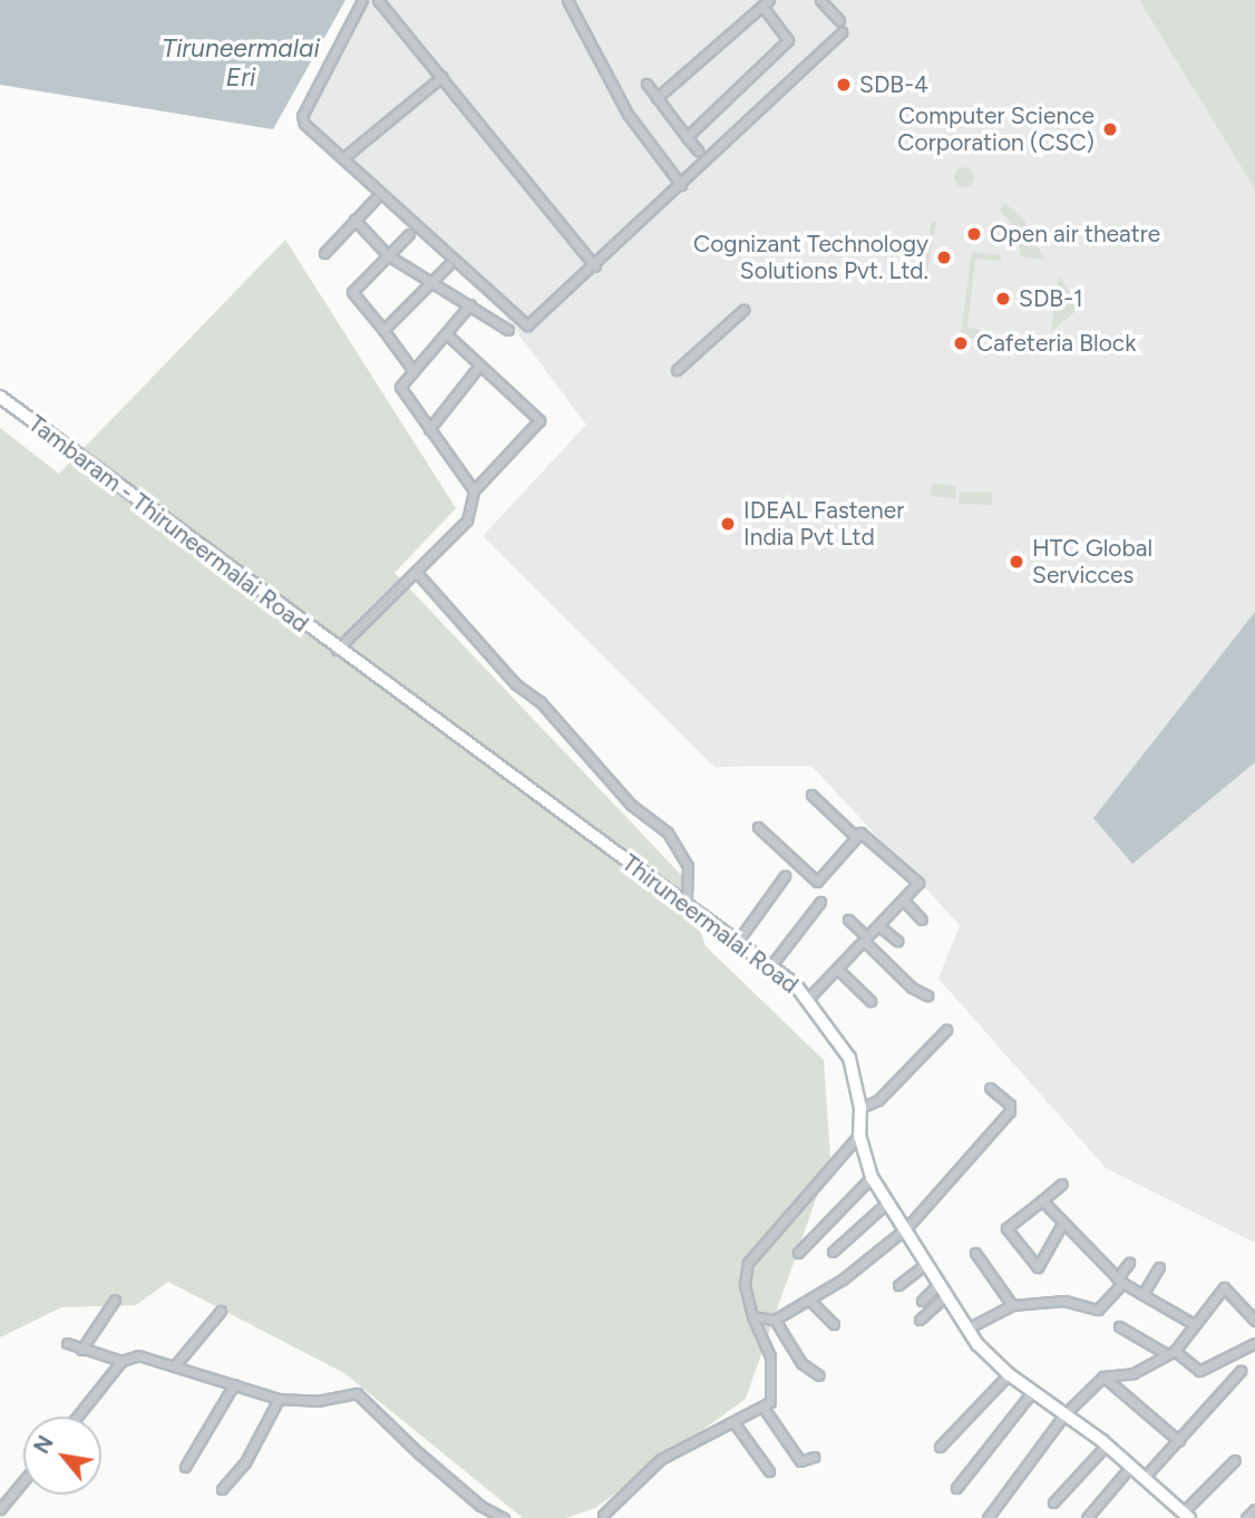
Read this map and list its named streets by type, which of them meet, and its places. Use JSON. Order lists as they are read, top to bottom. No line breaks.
{"streets":{"street":["Tambaram - Thiruneermalai Road","Thiruneermalai Road"]},"crossings":[["Tambaram - Thiruneermalai Road","Thiruneermalai Road"]],"water":["Tiruneermalai Eri"],"places":["SDB-4","Computer Science Corporation (CSC)","Open air theatre","Cognizant Technology Solutions Pvt. Ltd.","SDB-1","Cafeteria Block","IDEAL Fastener India Pvt Ltd","HTC Global Servicces"],"north":"top left"}
